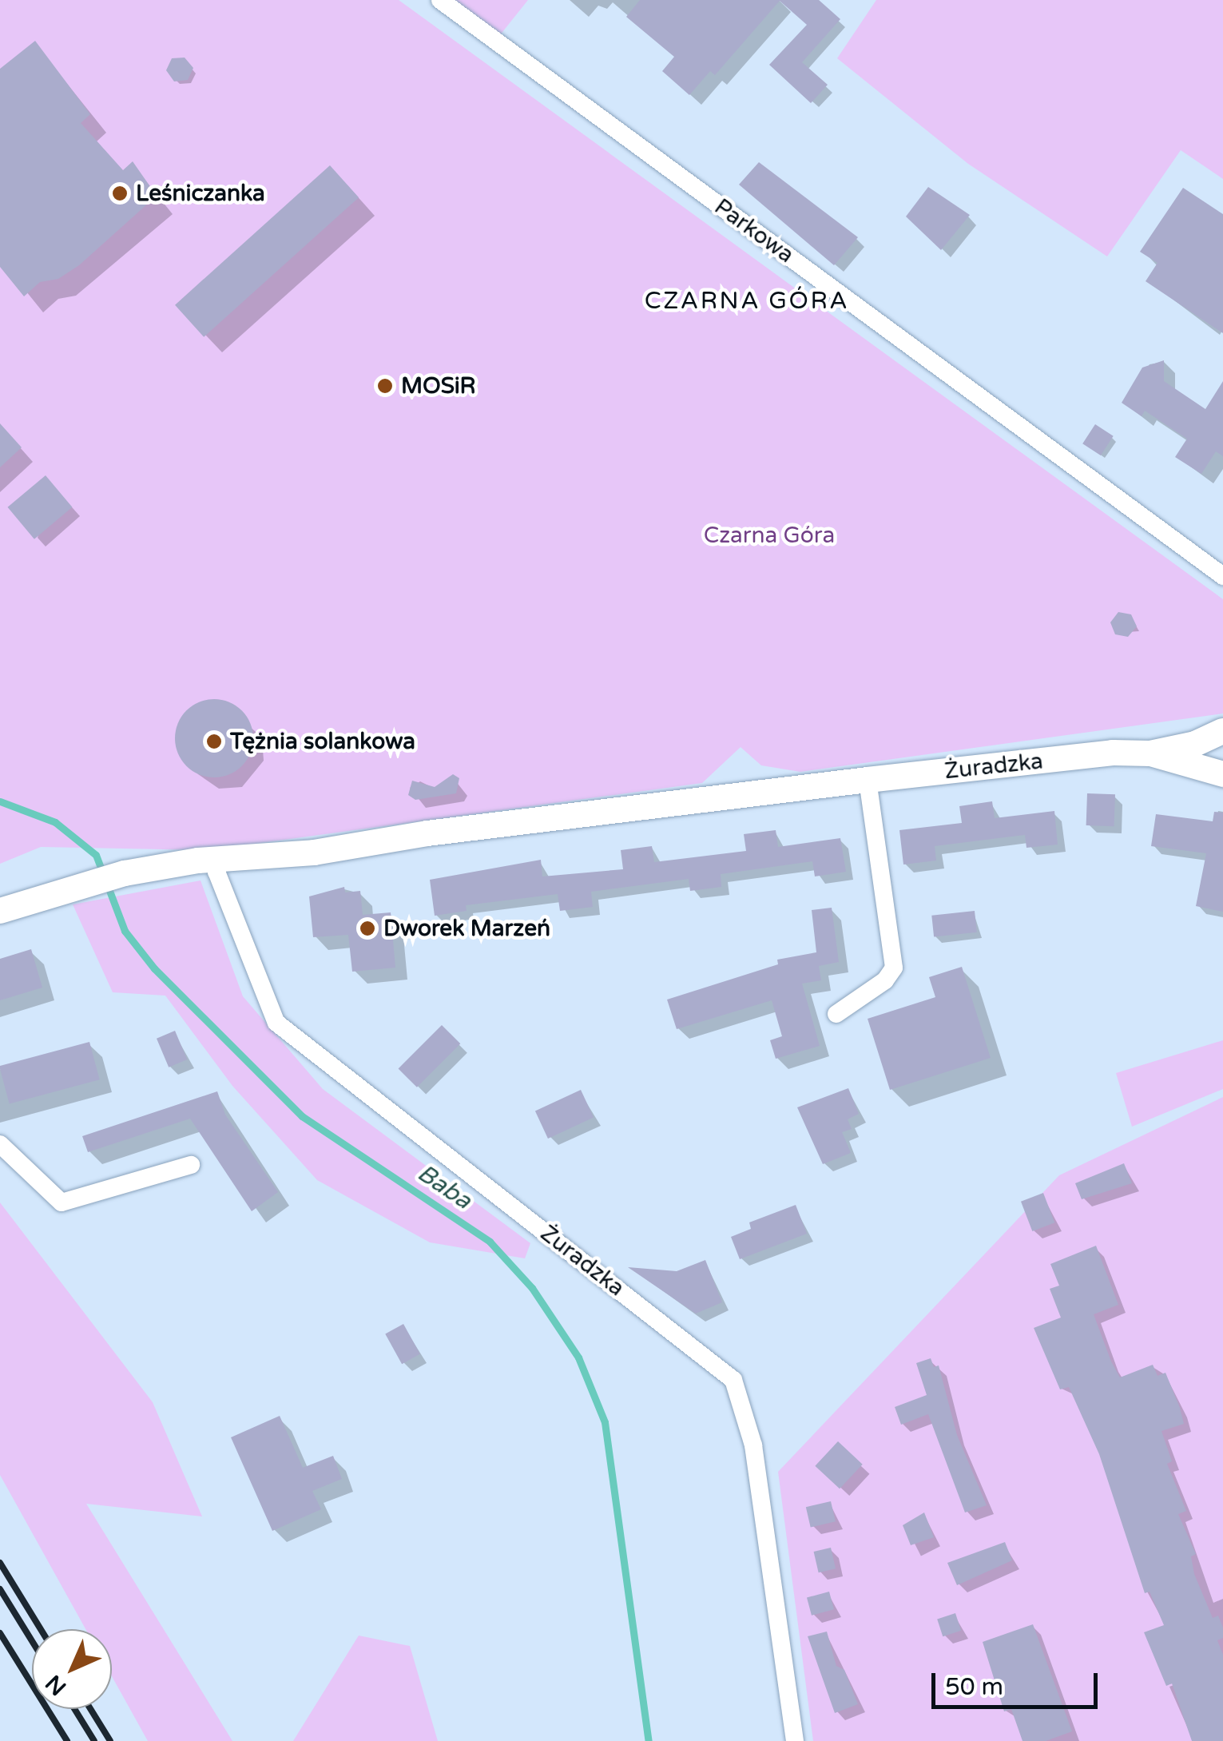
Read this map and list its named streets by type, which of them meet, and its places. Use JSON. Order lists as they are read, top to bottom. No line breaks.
{"streets":{"street":["Parkowa","Żuradzka"]},"districts":["CZARNA GÓRA"],"water":["Baba"],"parks":["Czarna Góra"],"places":["Leśniczanka","MOSiR","Tężnia solankowa","Dworek Marzeń"],"scale_bar":"50 m","north":"bottom left"}
